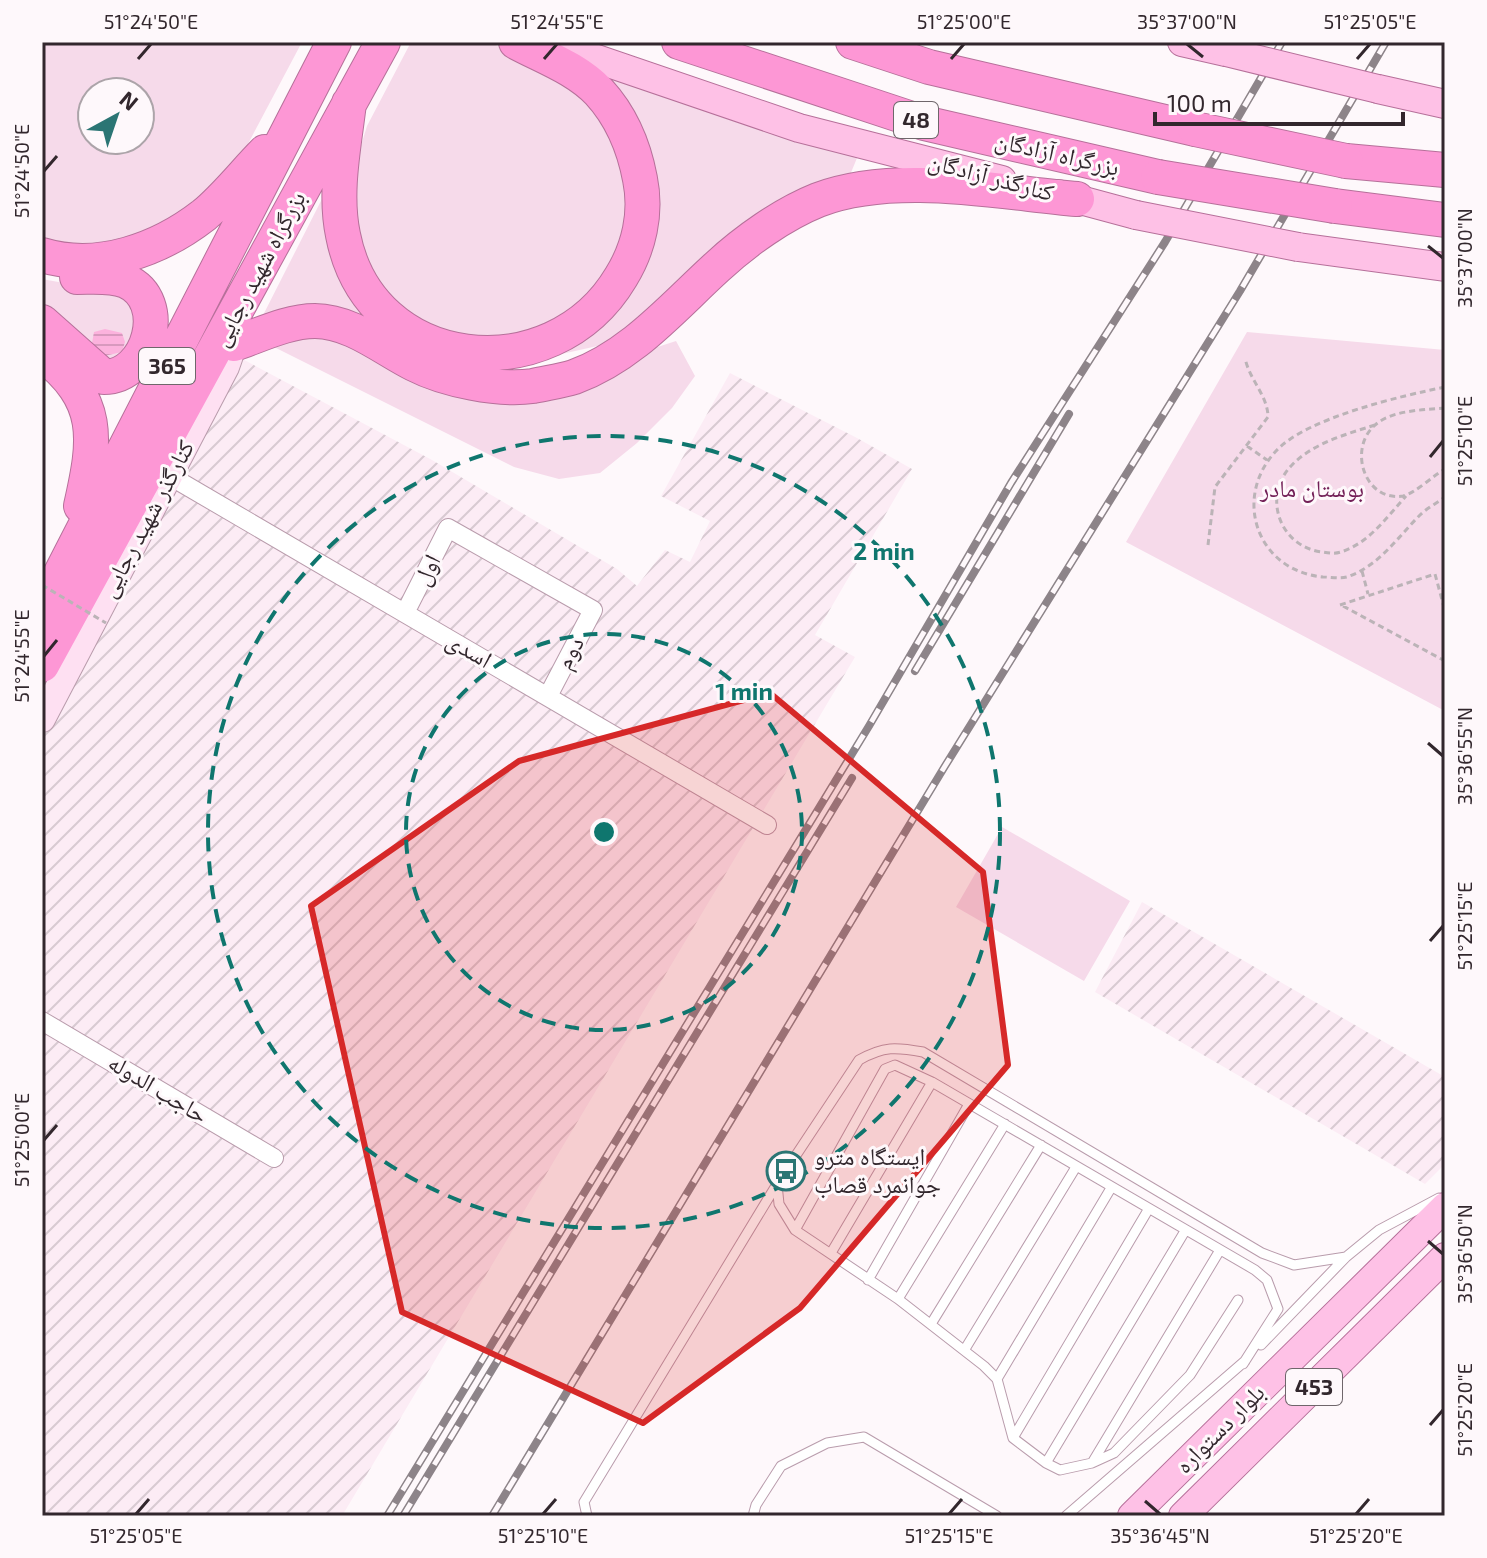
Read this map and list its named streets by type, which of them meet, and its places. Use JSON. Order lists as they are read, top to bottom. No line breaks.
{"streets":{"highway":["48","بزرگراه آزادگان","بزرگراه شهید رجایی","365"],"main road":["کنارگذر آزادگان","453","بلوار دستواره"],"street":["کنارگذر شهید رجایی","اول","اسدی","دوم","حاجب الدوله"]},"crossings":[["بزرگراه شهید رجایی","کنارگذر شهید رجایی"],["کنارگذر شهید رجایی","اسدی"],["اول","اسدی"],["اول","دوم"],["اسدی","دوم"]],"parks":["بوستان مادر"],"places":{"bus stop":["ایستگاه مترو جوانمرد قصاب"]},"scale_bar":"100 m","north":"top right","coordinates":["51°24'50\"E","51°24'55\"E","51°25'00\"E","35°37'00\"N","51°25'05\"E","51°25'10\"E","35°36'55\"N","51°25'15\"E","35°36'50\"N","51°25'20\"E","35°36'45\"N"],"rings":["2 min","1 min"]}
